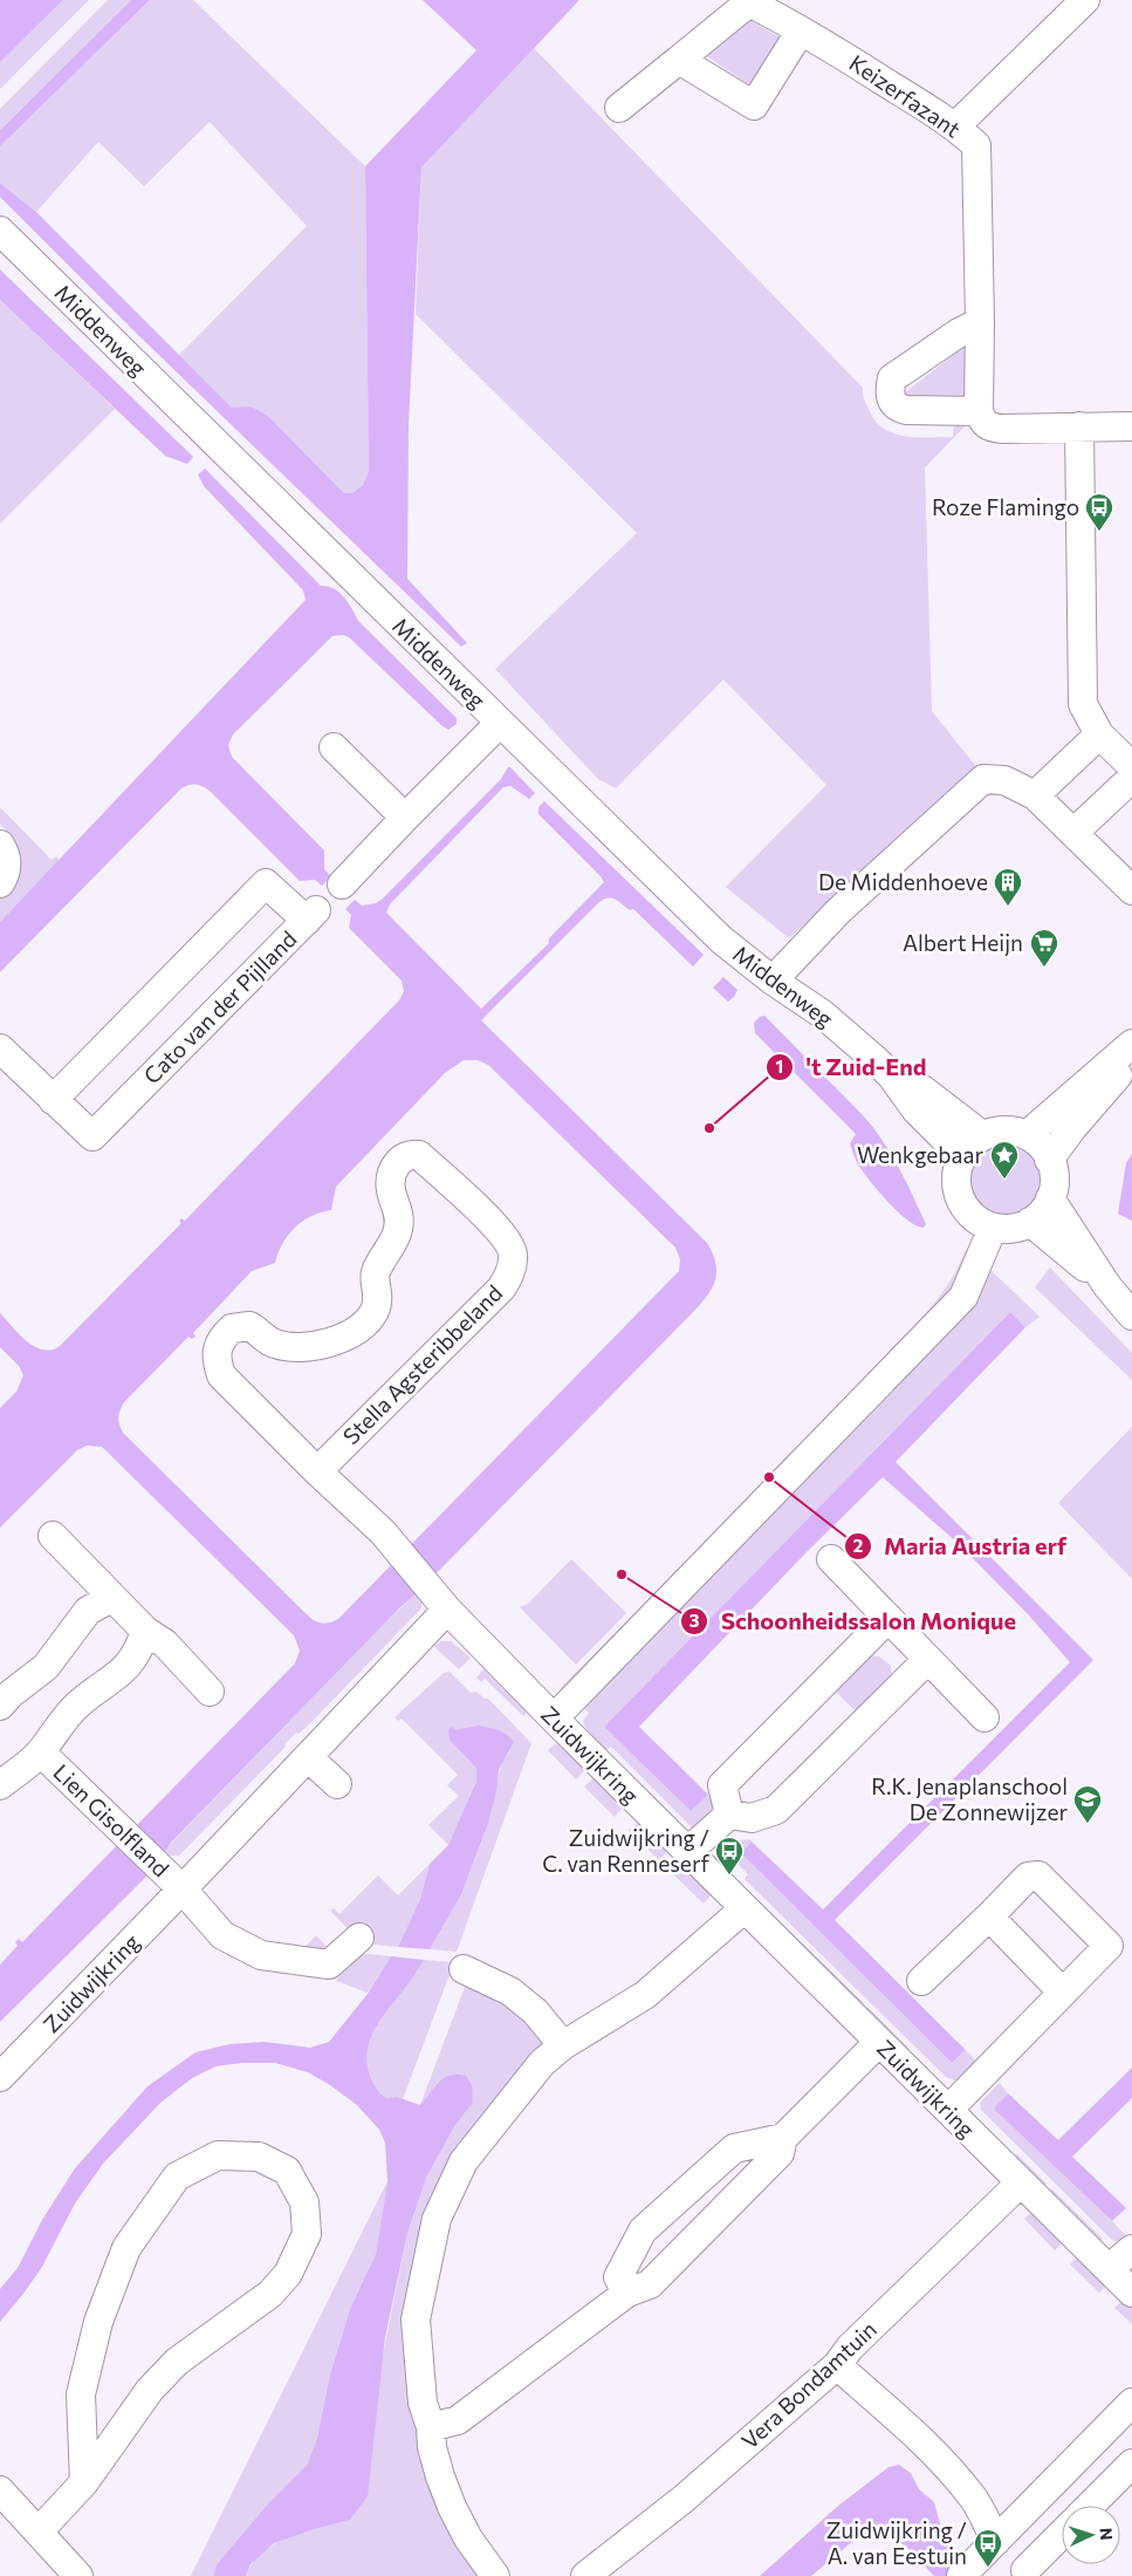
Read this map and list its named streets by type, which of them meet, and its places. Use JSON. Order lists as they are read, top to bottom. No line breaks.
{"streets":{"street":["Keizerfazant","Middenweg","Cato van der Pijlland","Stella Agsteribbeland","Zuidwijkring","Lien Gisolfland","Vera Bondamtuin"]},"crossings":[["Stella Agsteribbeland","Zuidwijkring"],["Zuidwijkring","Lien Gisolfland"],["Zuidwijkring","Vera Bondamtuin"]],"places":{"bus stop":["Roze Flamingo","Zuidwijkring / C. van Renneserf","Zuidwijkring / A. van Eestuin"],"building":["De Middenhoeve"],"supermarket":["Albert Heijn"],"other":["'t Zuid-End","Maria Austria erf","Schoonheidssalon Monique"],"place":["Wenkgebaar"],"school or university":["R.K. Jenaplanschool De Zonnewijzer"]},"north":"right"}
